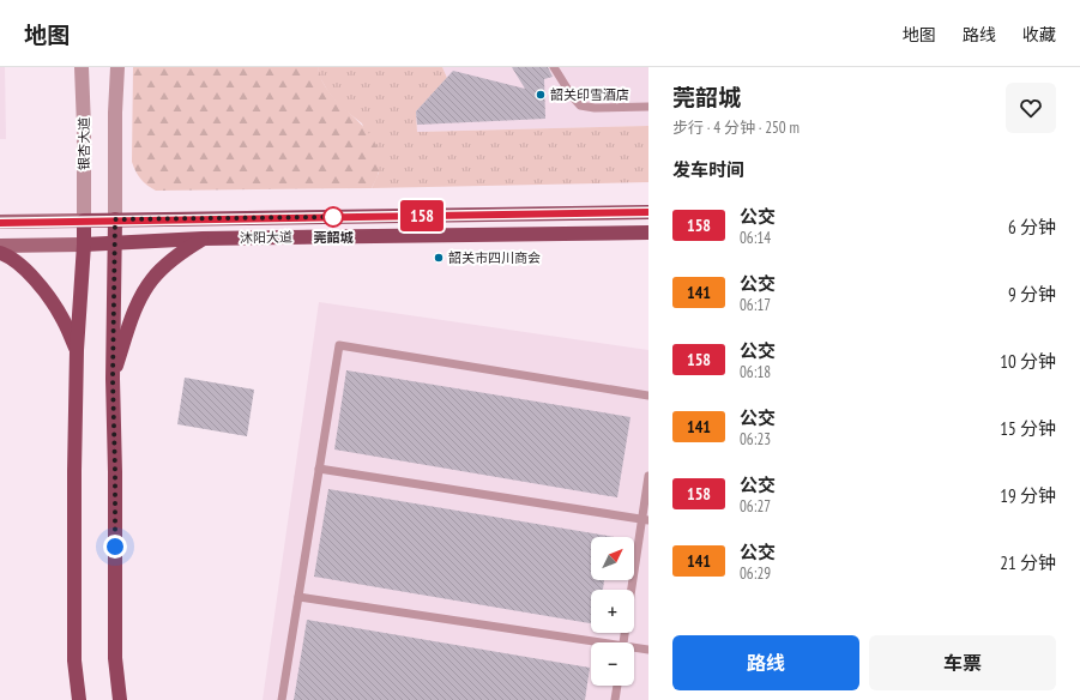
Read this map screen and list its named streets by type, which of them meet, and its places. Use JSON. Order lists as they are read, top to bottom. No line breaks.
{"streets":{"main road":["沐阳大道"],"street":["银杏大道"]},"crossings":[["银杏大道","沐阳大道"]],"places":["韶关印雪酒店","莞韶城","韶关市四川商会"],"lines":["bus line 158"],"north":"top right","page":{"header":"地图","nav":["地图","路线","收藏"],"on_map":"158","heading":[["莞韶城","步行 · 4 分钟 · 250 m"],"发车时间"],"list":[{"mark":"158","name":"公交","note":"06:14","value":"6 分钟"},{"mark":"141","name":"公交","note":"06:17","value":"9 分钟"},{"mark":"158","name":"公交","note":"06:18","value":"10 分钟"},{"mark":"141","name":"公交","note":"06:23","value":"15 分钟"},{"mark":"158","name":"公交","note":"06:27","value":"19 分钟"},{"mark":"141","name":"公交","note":"06:29","value":"21 分钟"}],"map_buttons":["+","−"],"buttons":["路线","车票"]}}
